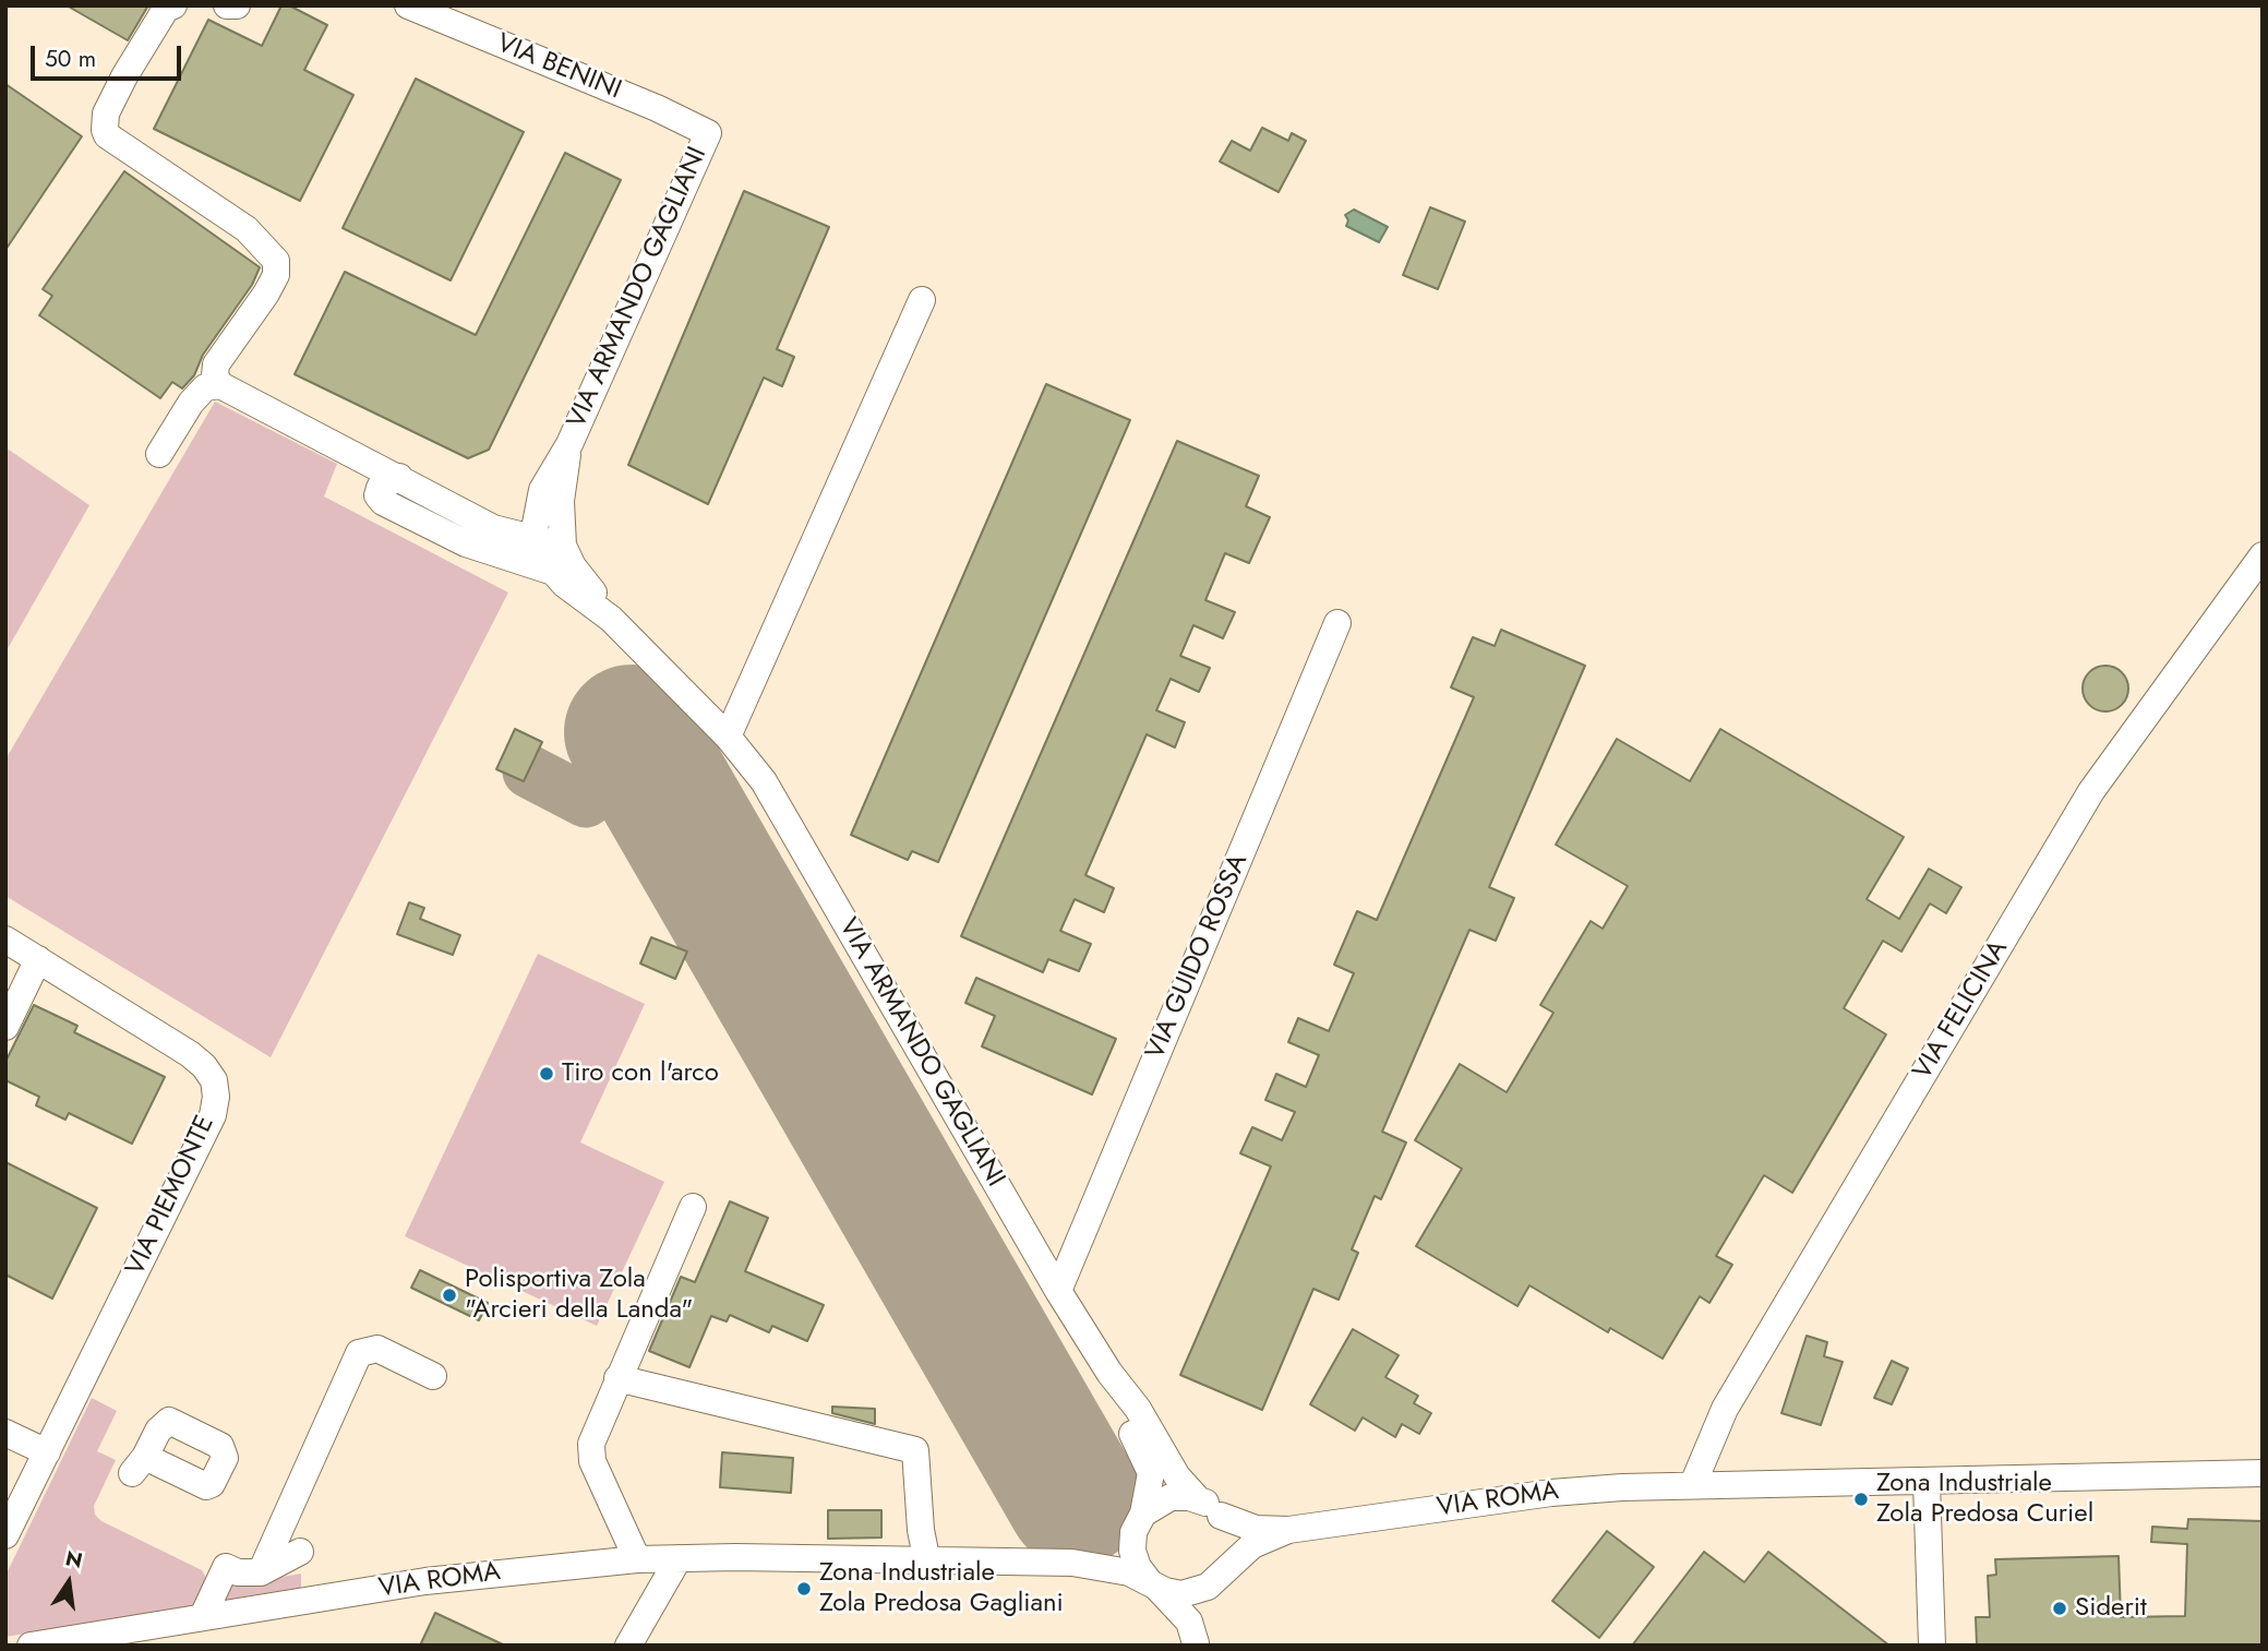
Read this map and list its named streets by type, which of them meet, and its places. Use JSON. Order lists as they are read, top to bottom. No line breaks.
{"streets":{"street":["VIA BENINI","VIA ARMANDO GAGLIANI","VIA GUIDO ROSSA","VIA FELICINA","VIA PIEMONTE","VIA ROMA"]},"crossings":[["VIA BENINI","VIA ARMANDO GAGLIANI"],["VIA ARMANDO GAGLIANI","VIA GUIDO ROSSA"],["VIA ARMANDO GAGLIANI","VIA ROMA"],["VIA FELICINA","VIA ROMA"]],"places":["Tiro con l'arco","Polisportiva Zola \"Arcieri della Landa\"","Zona Industriale Zola Predosa Curiel","Zona Industriale Zola Predosa Gagliani","Siderit"],"scale_bar":"50 m","north":"top"}
